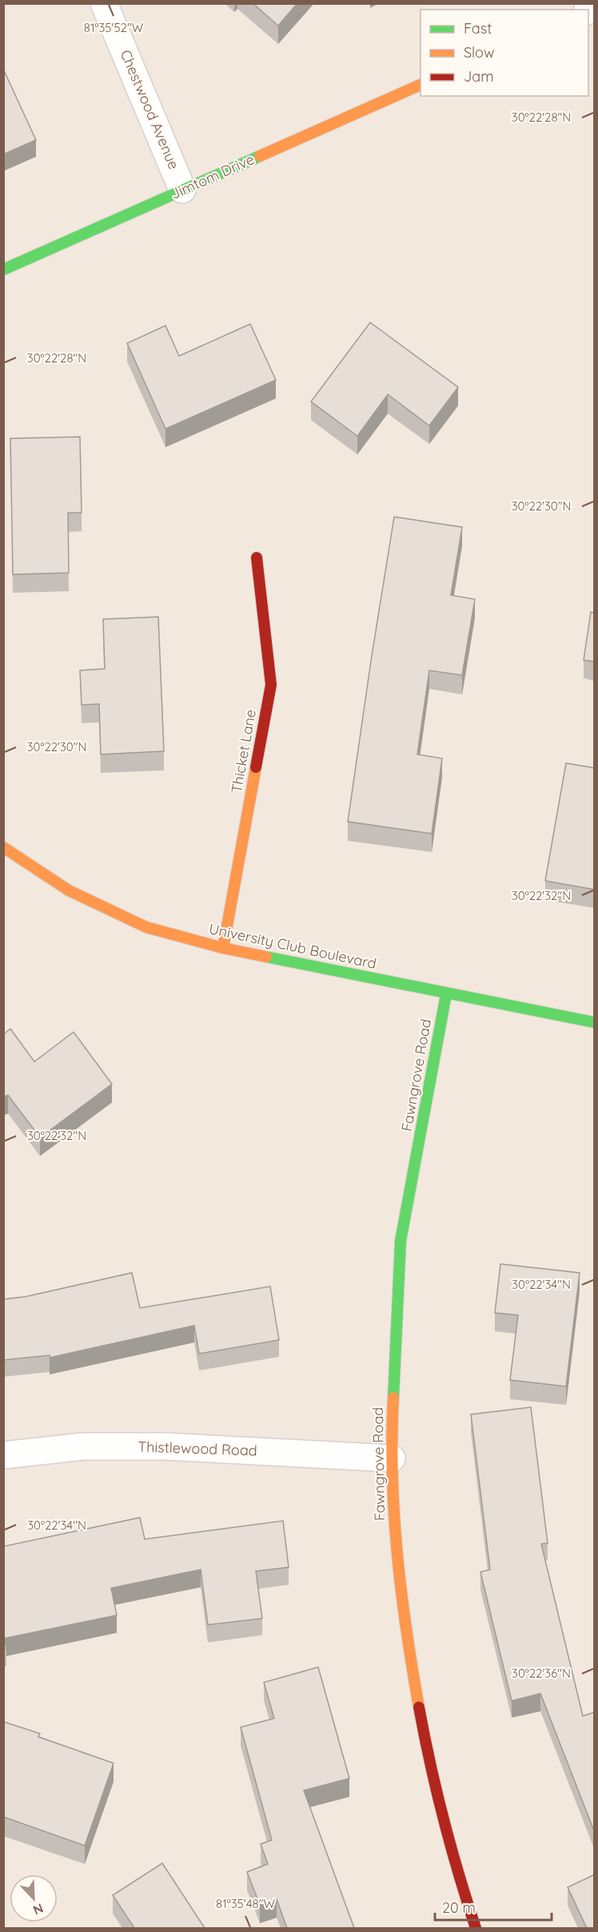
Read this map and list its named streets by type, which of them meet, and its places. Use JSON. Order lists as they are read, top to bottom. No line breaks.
{"streets":{"street":["Chestwood Avenue","Jimtom Drive","Thicket Lane","University Club Boulevard","Fawngrove Road","Thistlewood Road"]},"crossings":[["Chestwood Avenue","Jimtom Drive"],["Thicket Lane","University Club Boulevard"],["University Club Boulevard","Fawngrove Road"],["Fawngrove Road","Thistlewood Road"]],"legend":["Fast","Slow","Jam"],"scale_bar":"20 m","north":"bottom right","coordinates":["81°35'52\"W","30°22'28\"N","30°22'30\"N","30°22'32\"N","30°22'34\"N","30°22'36\"N","81°35'48\"W"]}
